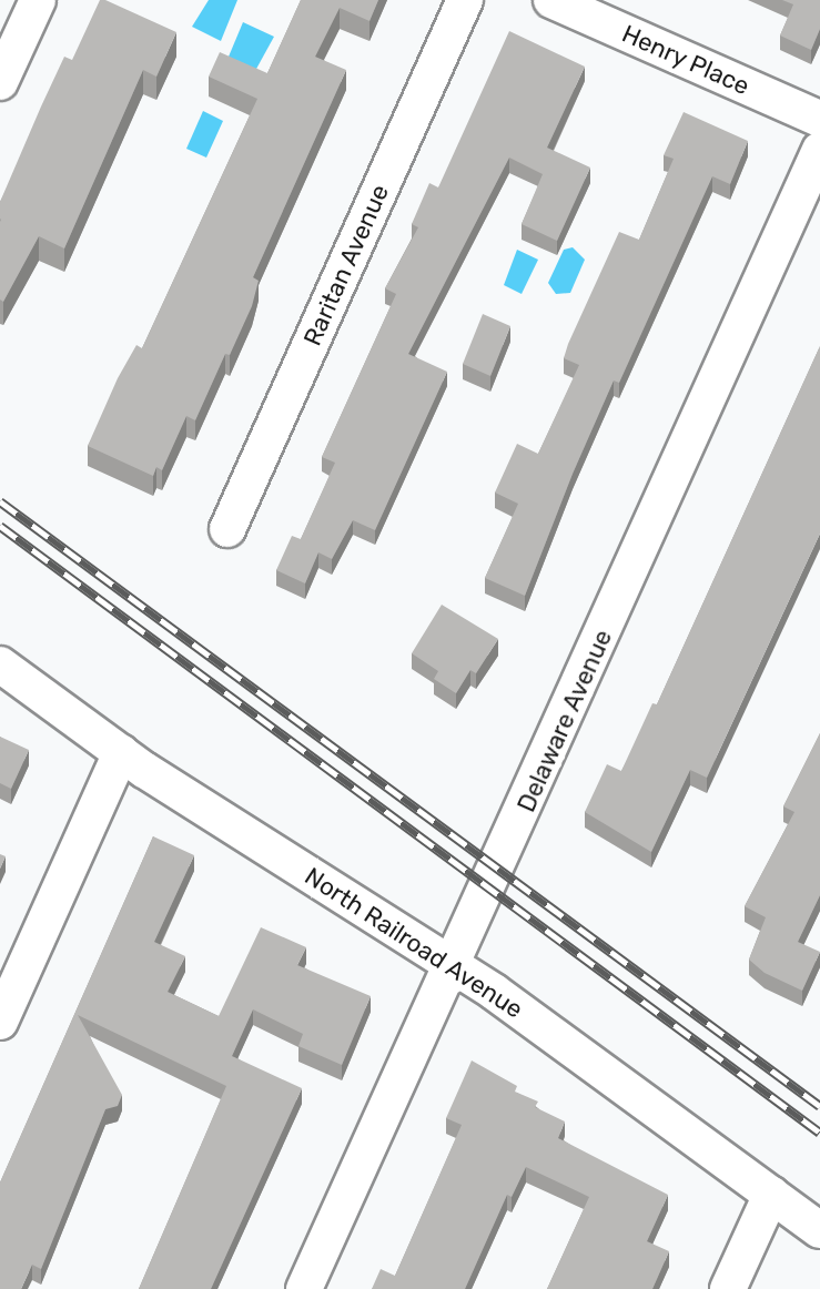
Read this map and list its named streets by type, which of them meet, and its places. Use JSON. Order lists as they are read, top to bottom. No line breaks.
{"streets":{"street":["Henry Place","Raritan Avenue","Delaware Avenue","North Railroad Avenue"]},"crossings":[["Delaware Avenue","North Railroad Avenue"]]}
